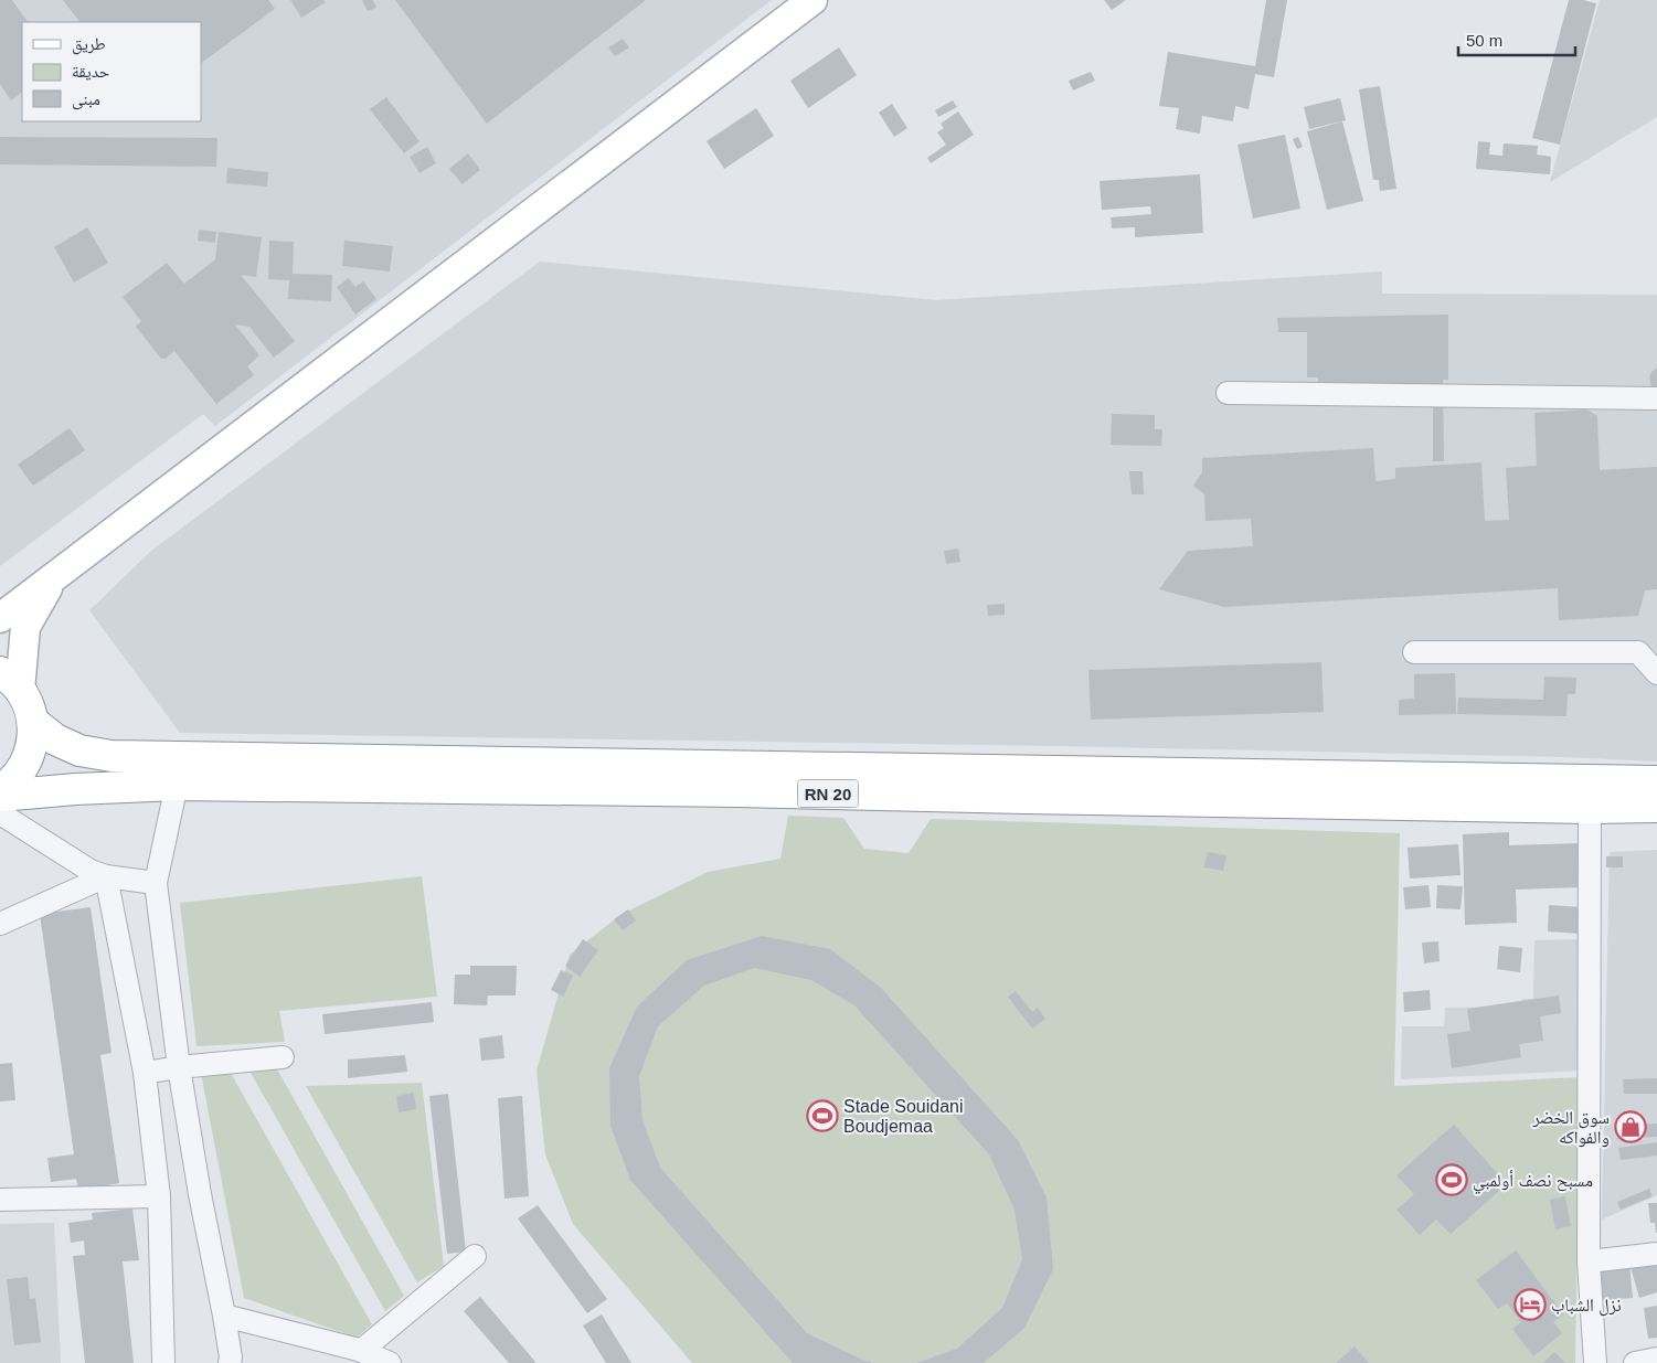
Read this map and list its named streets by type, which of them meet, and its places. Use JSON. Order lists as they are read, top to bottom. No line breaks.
{"streets":{"highway":["RN 20"]},"places":{"sports":["Stade Souidani Boudjemaa","مسبح نصف أولمبي"],"shop":["سوق الخضر والفواكه"],"hotel":["نزل الشباب"]},"legend":["طريق","حديقة","مبنى"],"scale_bar":"50 m"}
